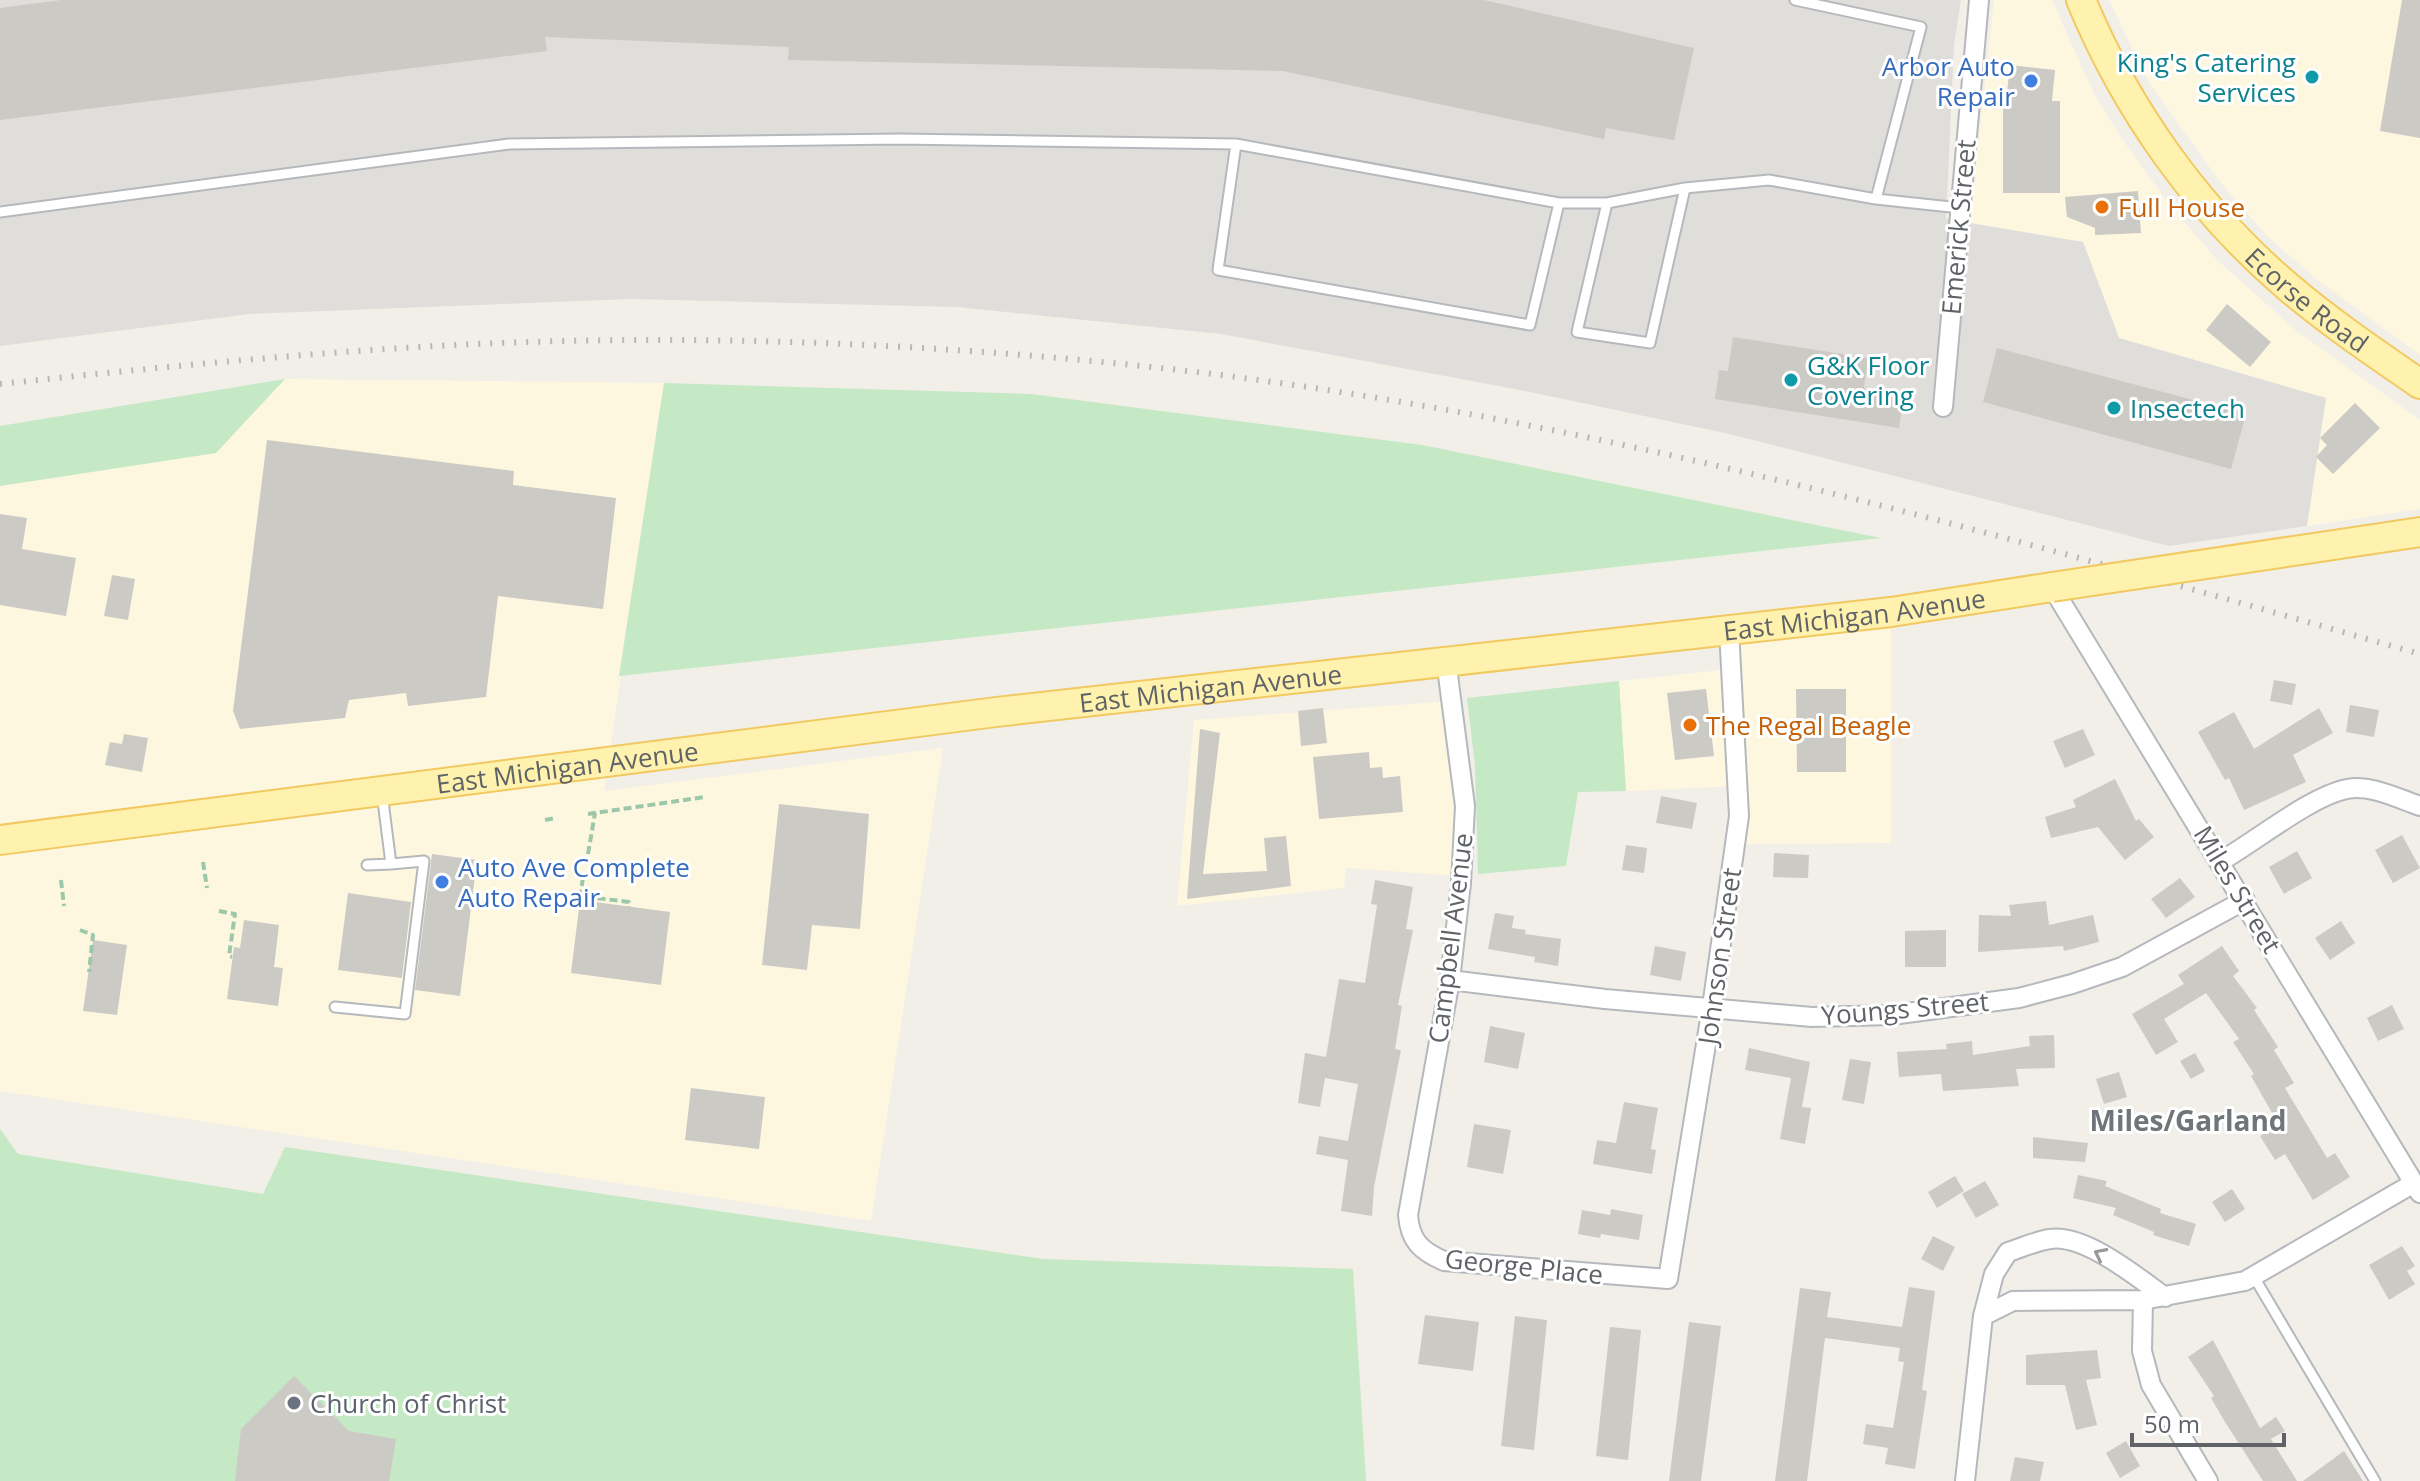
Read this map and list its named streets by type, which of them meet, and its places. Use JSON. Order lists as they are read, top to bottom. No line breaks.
{"streets":{"main road":["Ecorse Road","East Michigan Avenue"],"street":["Emerick Street","Miles Street","Campbell Avenue","Johnson Street","Youngs Street","George Place"]},"crossings":[["East Michigan Avenue","Miles Street"],["East Michigan Avenue","Campbell Avenue"],["East Michigan Avenue","Johnson Street"],["Miles Street","Youngs Street"],["Campbell Avenue","Youngs Street"],["Campbell Avenue","George Place"],["Johnson Street","Youngs Street"],["Johnson Street","George Place"]],"districts":["Miles/Garland"],"places":["King's Catering Services","Arbor Auto Repair","Full House","G&K Floor Covering","Insectech","The Regal Beagle","Auto Ave Complete Auto Repair","Church of Christ"],"scale_bar":"50 m"}
